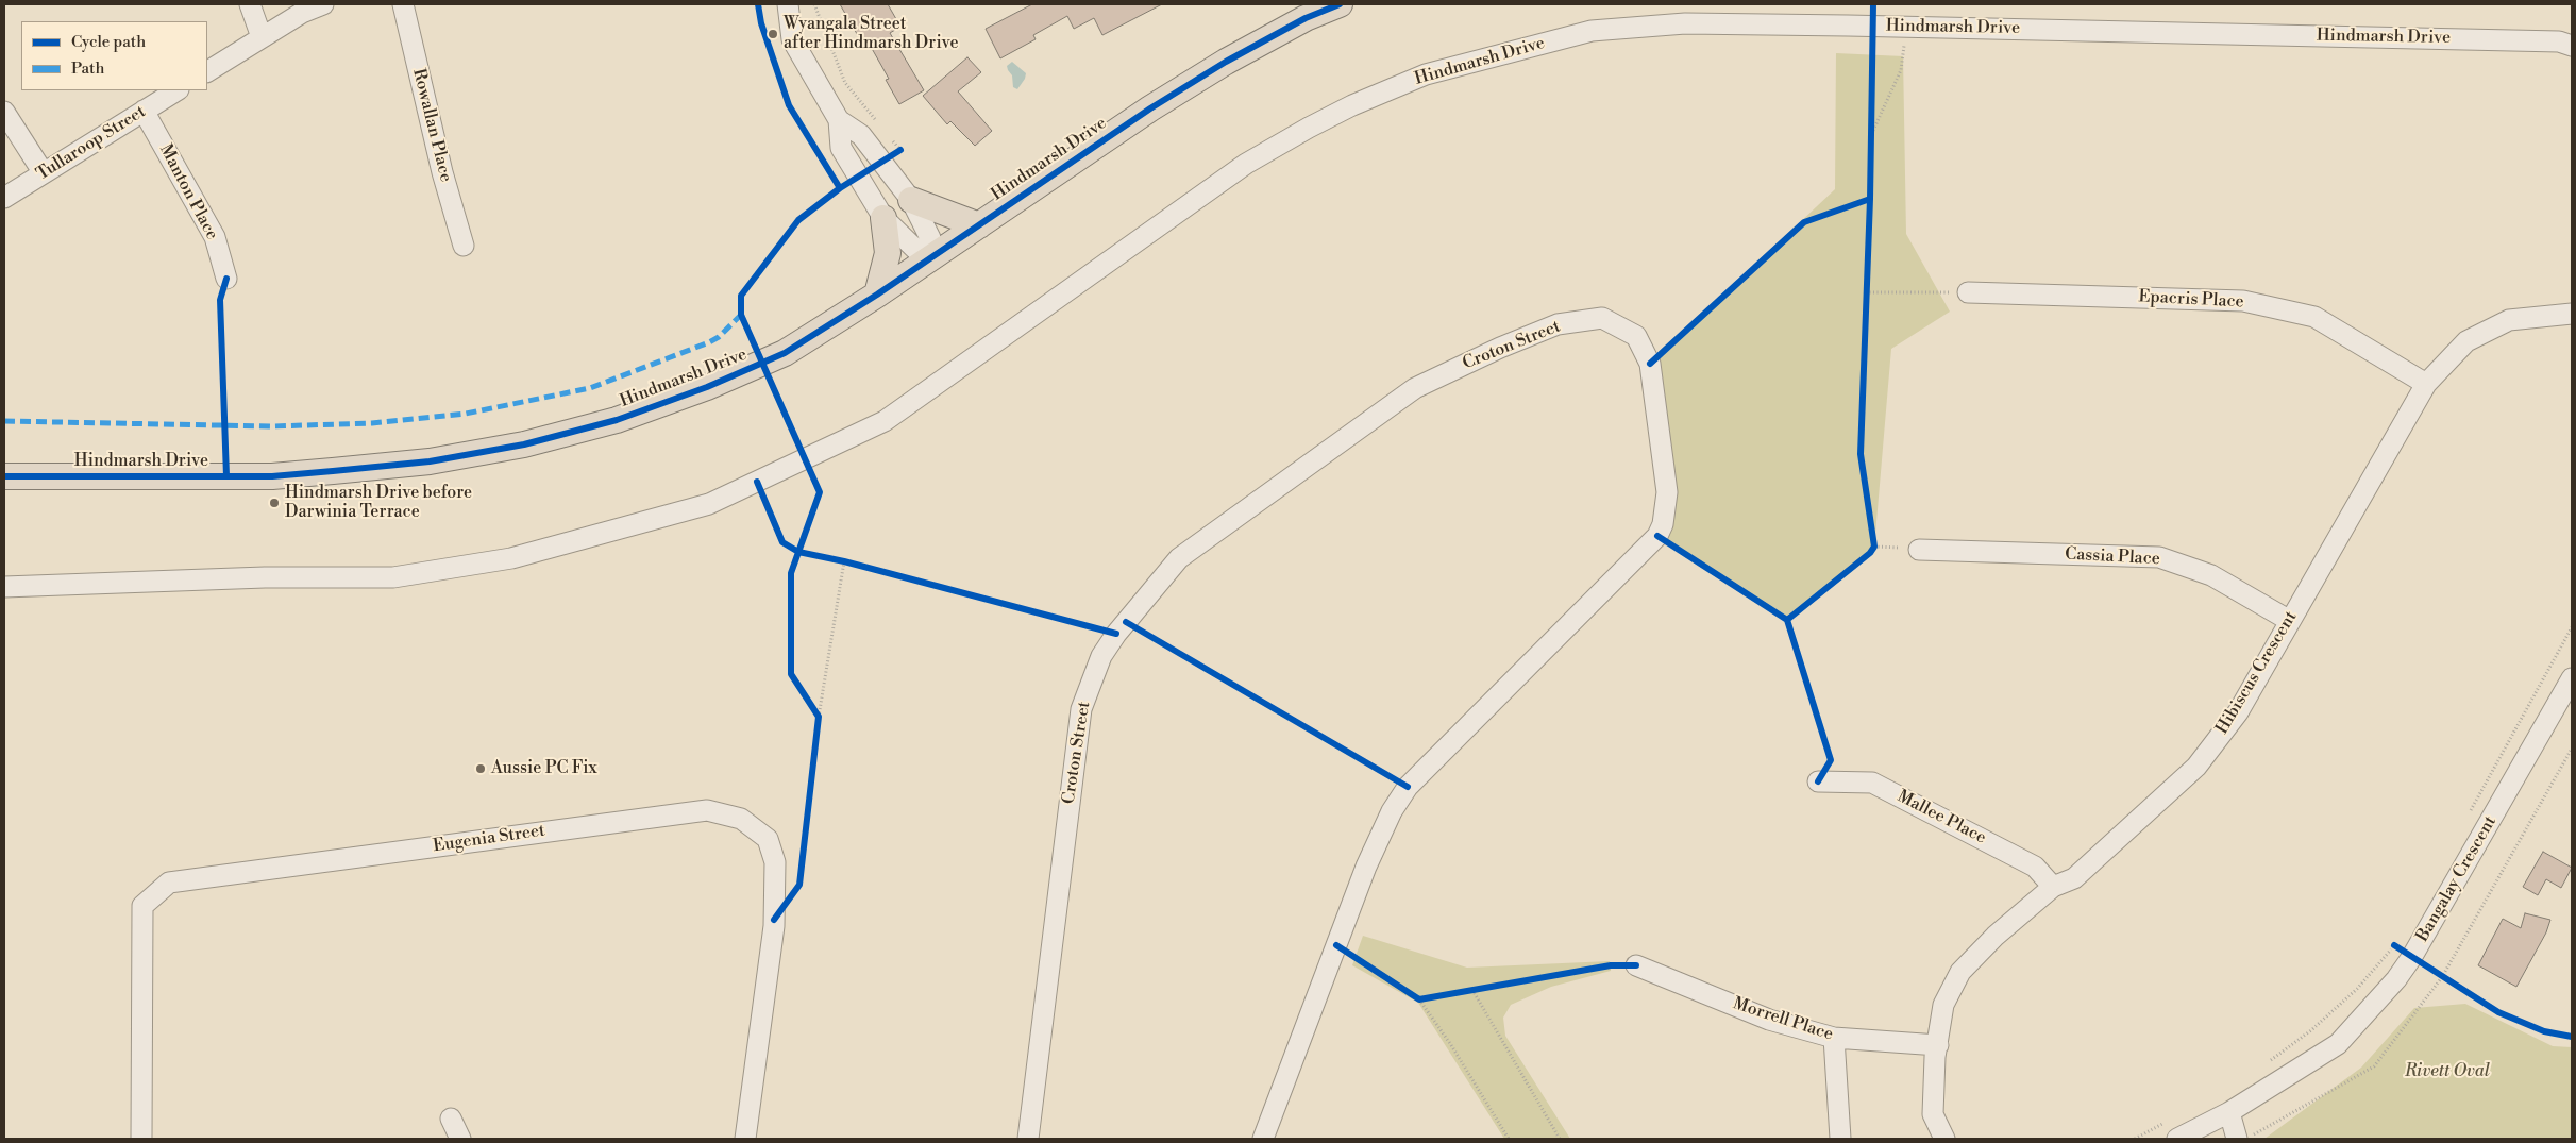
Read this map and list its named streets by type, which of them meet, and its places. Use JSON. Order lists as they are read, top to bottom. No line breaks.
{"streets":{"main road":["Hindmarsh Drive"],"street":["Rowallan Place","Tullaroop Street","Manton Place","Epacris Place","Croton Street","Cassia Place","Hibiscus Crescent","Mallee Place","Eugenia Street","Bangalay Crescent","Morrell Place"]},"crossings":[["Tullaroop Street","Manton Place"],["Epacris Place","Hibiscus Crescent"],["Cassia Place","Hibiscus Crescent"],["Hibiscus Crescent","Mallee Place"],["Hibiscus Crescent","Morrell Place"]],"parks":["Rivett Oval"],"places":["Wyangala Street after Hindmarsh Drive","Hindmarsh Drive before Darwinia Terrace","Aussie PC Fix"],"legend":["Cycle path","Path"]}
